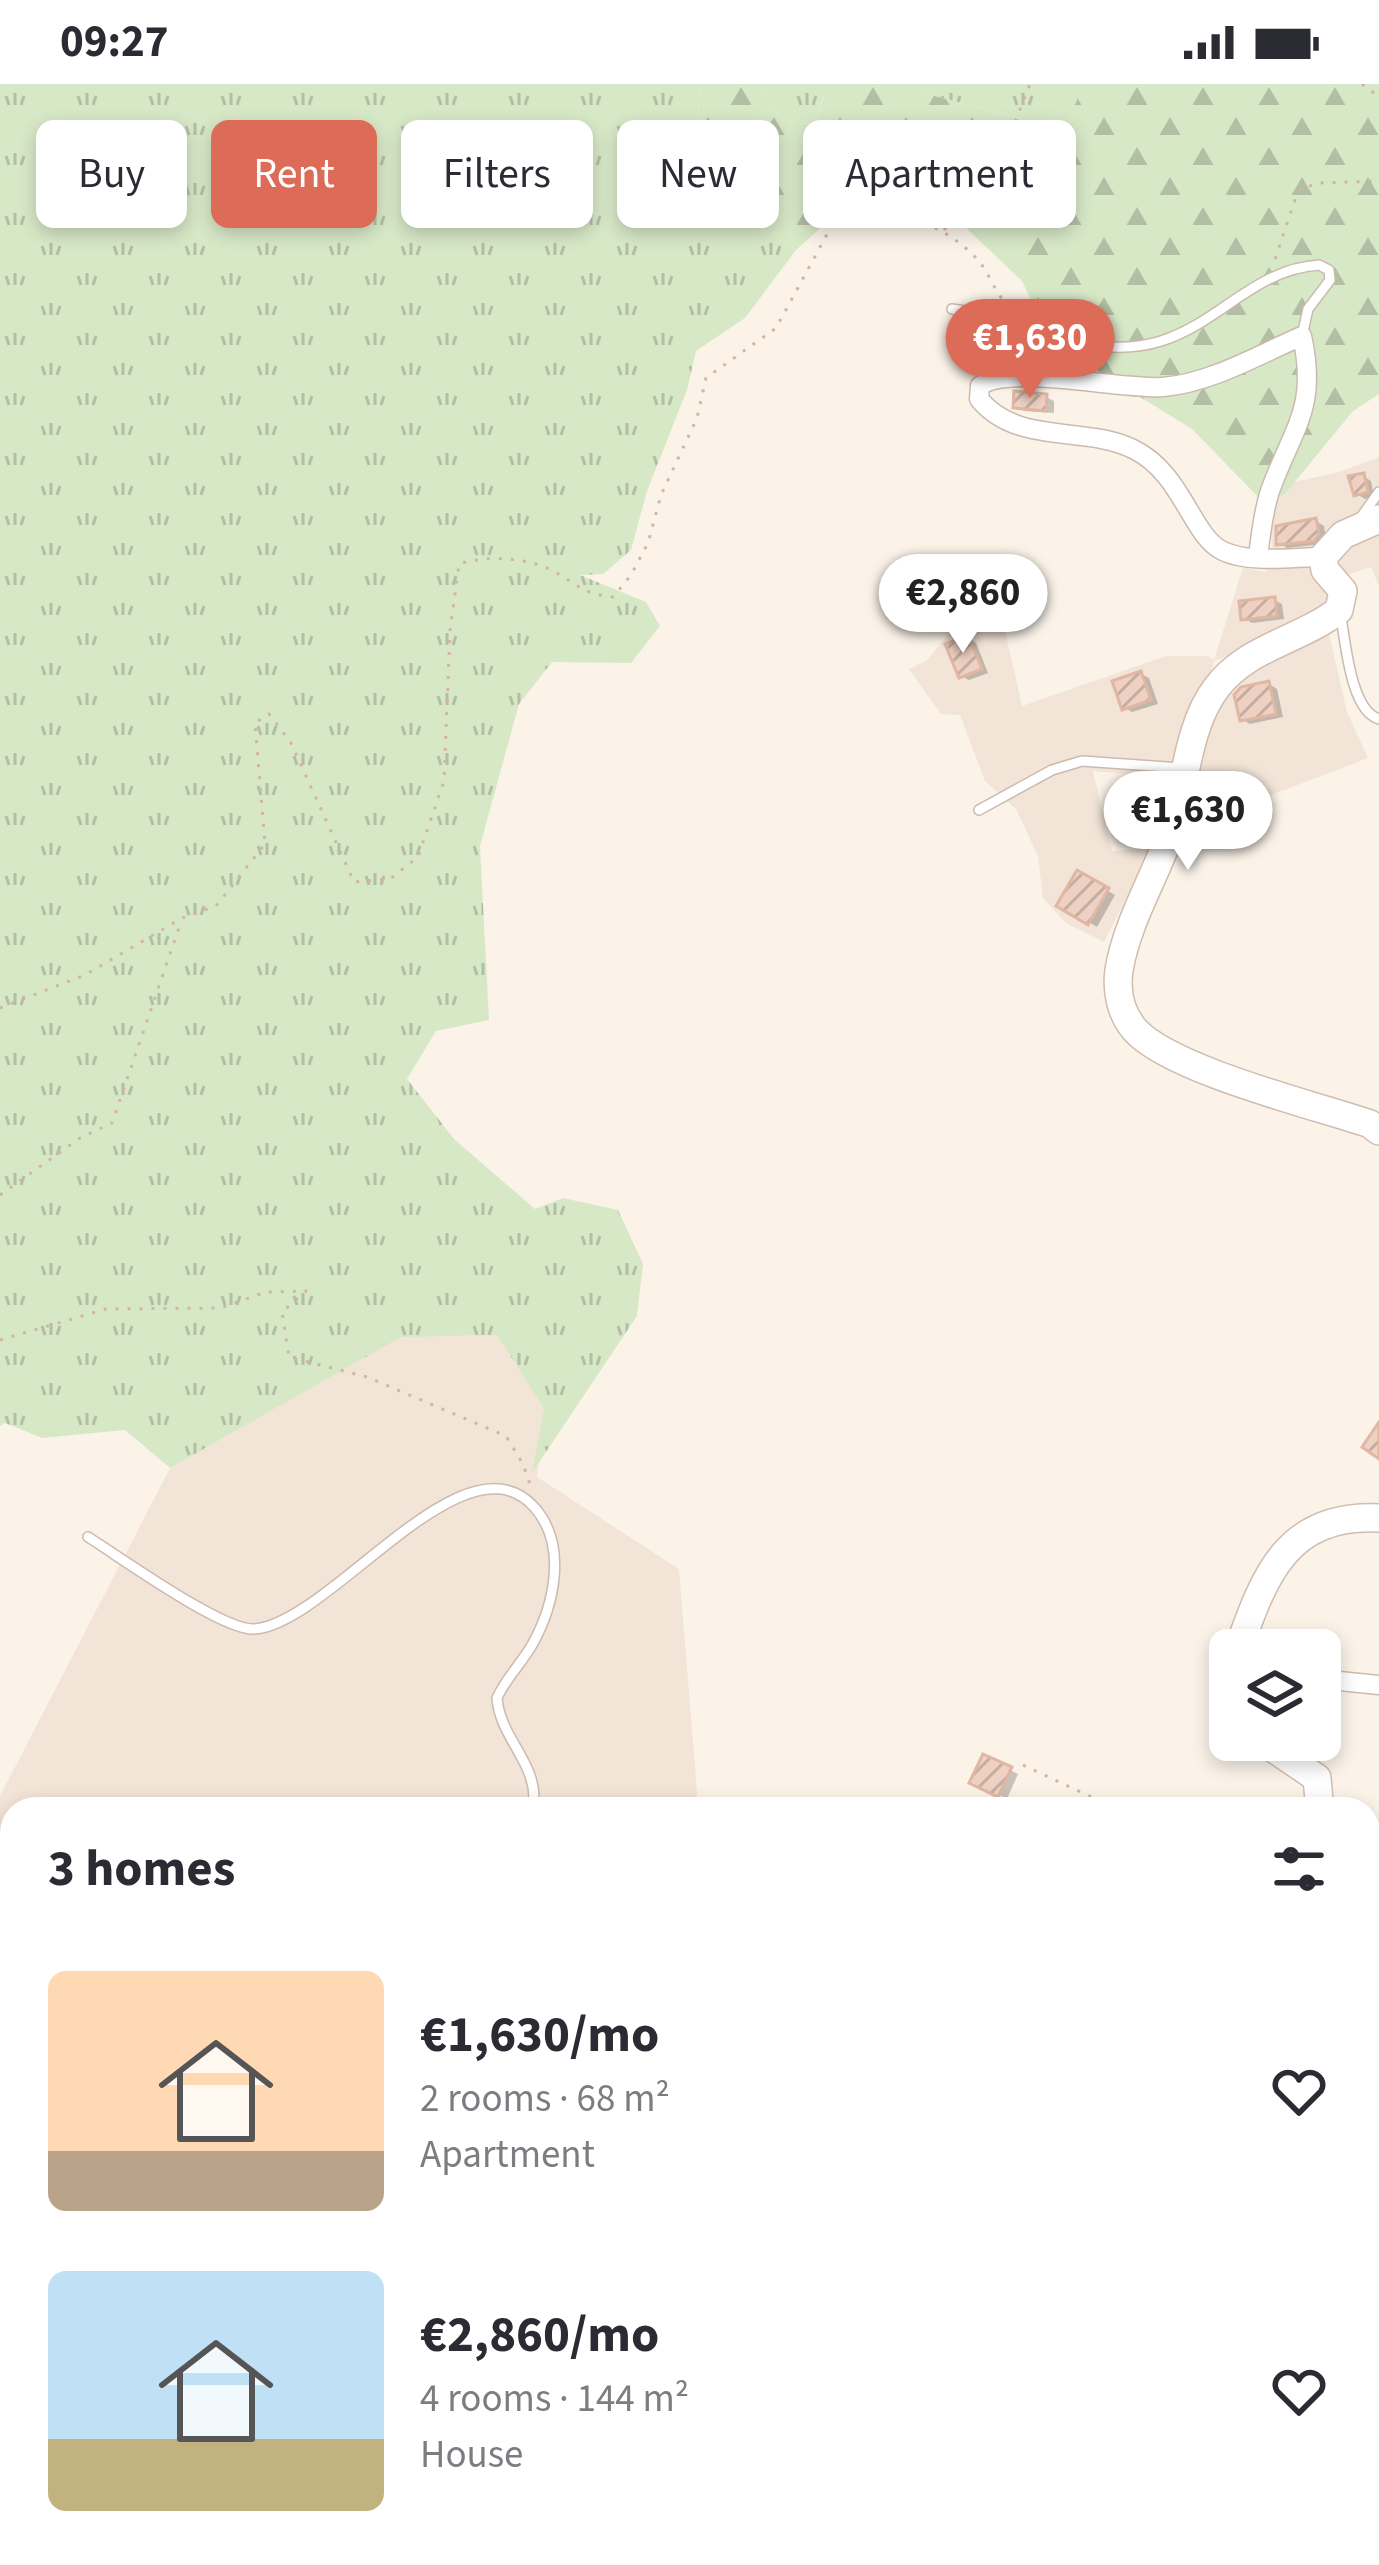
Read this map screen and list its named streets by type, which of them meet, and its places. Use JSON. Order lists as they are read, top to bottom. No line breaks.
{"page":{"status":"09:27","chip":["Buy","Rent","Filters","New","Apartment"],"price":["€1,630","€2,860","€1,630"],"heading":"3 homes","list":[{"name":"€1,630/mo","note":"2 rooms · 68 m² · Apartment"},{"name":"€2,860/mo","note":"4 rooms · 144 m² · House"}]}}
